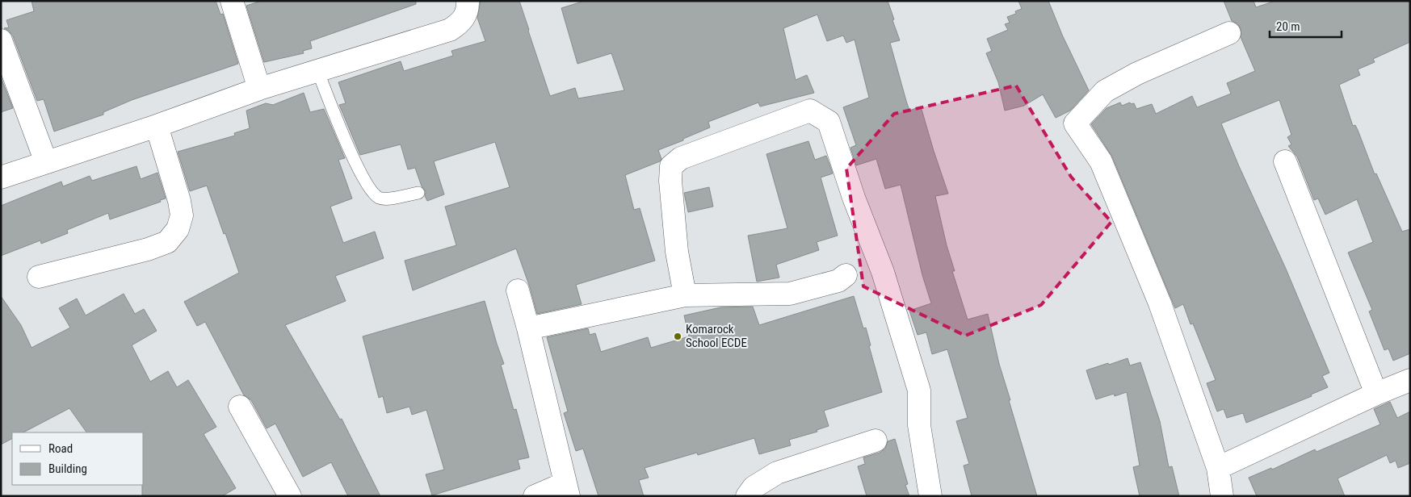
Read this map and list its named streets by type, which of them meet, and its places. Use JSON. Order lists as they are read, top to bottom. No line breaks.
{"places":["Komarock School ECDE"],"legend":["Road","Building"],"scale_bar":"20 m"}
